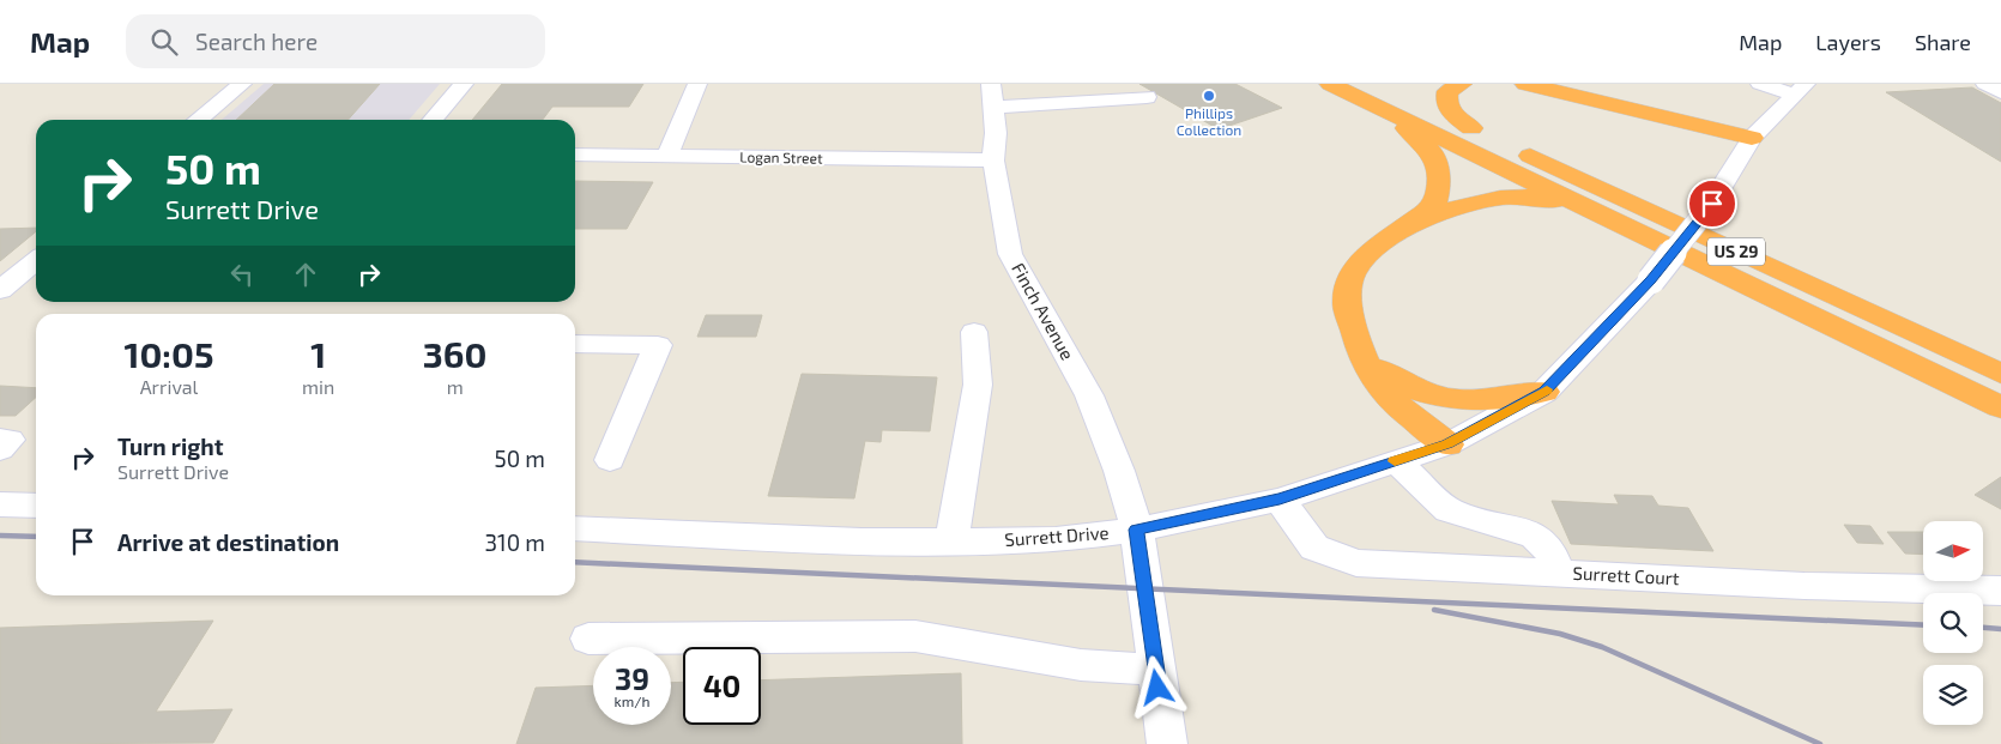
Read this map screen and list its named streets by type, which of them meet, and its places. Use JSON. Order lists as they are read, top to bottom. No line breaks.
{"streets":{"highway":["US 29"],"street":["Logan Street","Finch Avenue","Surrett Drive","Surrett Court"]},"crossings":[["Logan Street","Finch Avenue"],["Finch Avenue","Surrett Drive"],["Surrett Drive","Surrett Court"]],"places":["Phillips Collection"],"north":"right","page":{"header":"Map","search":"Search here","nav":["Map","Layers","Share"],"turn":["50 m","Surrett Drive"],"eta":["10:05","Arrival","1","min","360","m"],"list":[{"name":"Turn right","note":"Surrett Drive","value":"50 m"},{"name":"Arrive at destination","value":"310 m"}],"speed":"39 km/h","limit":"40"}}
